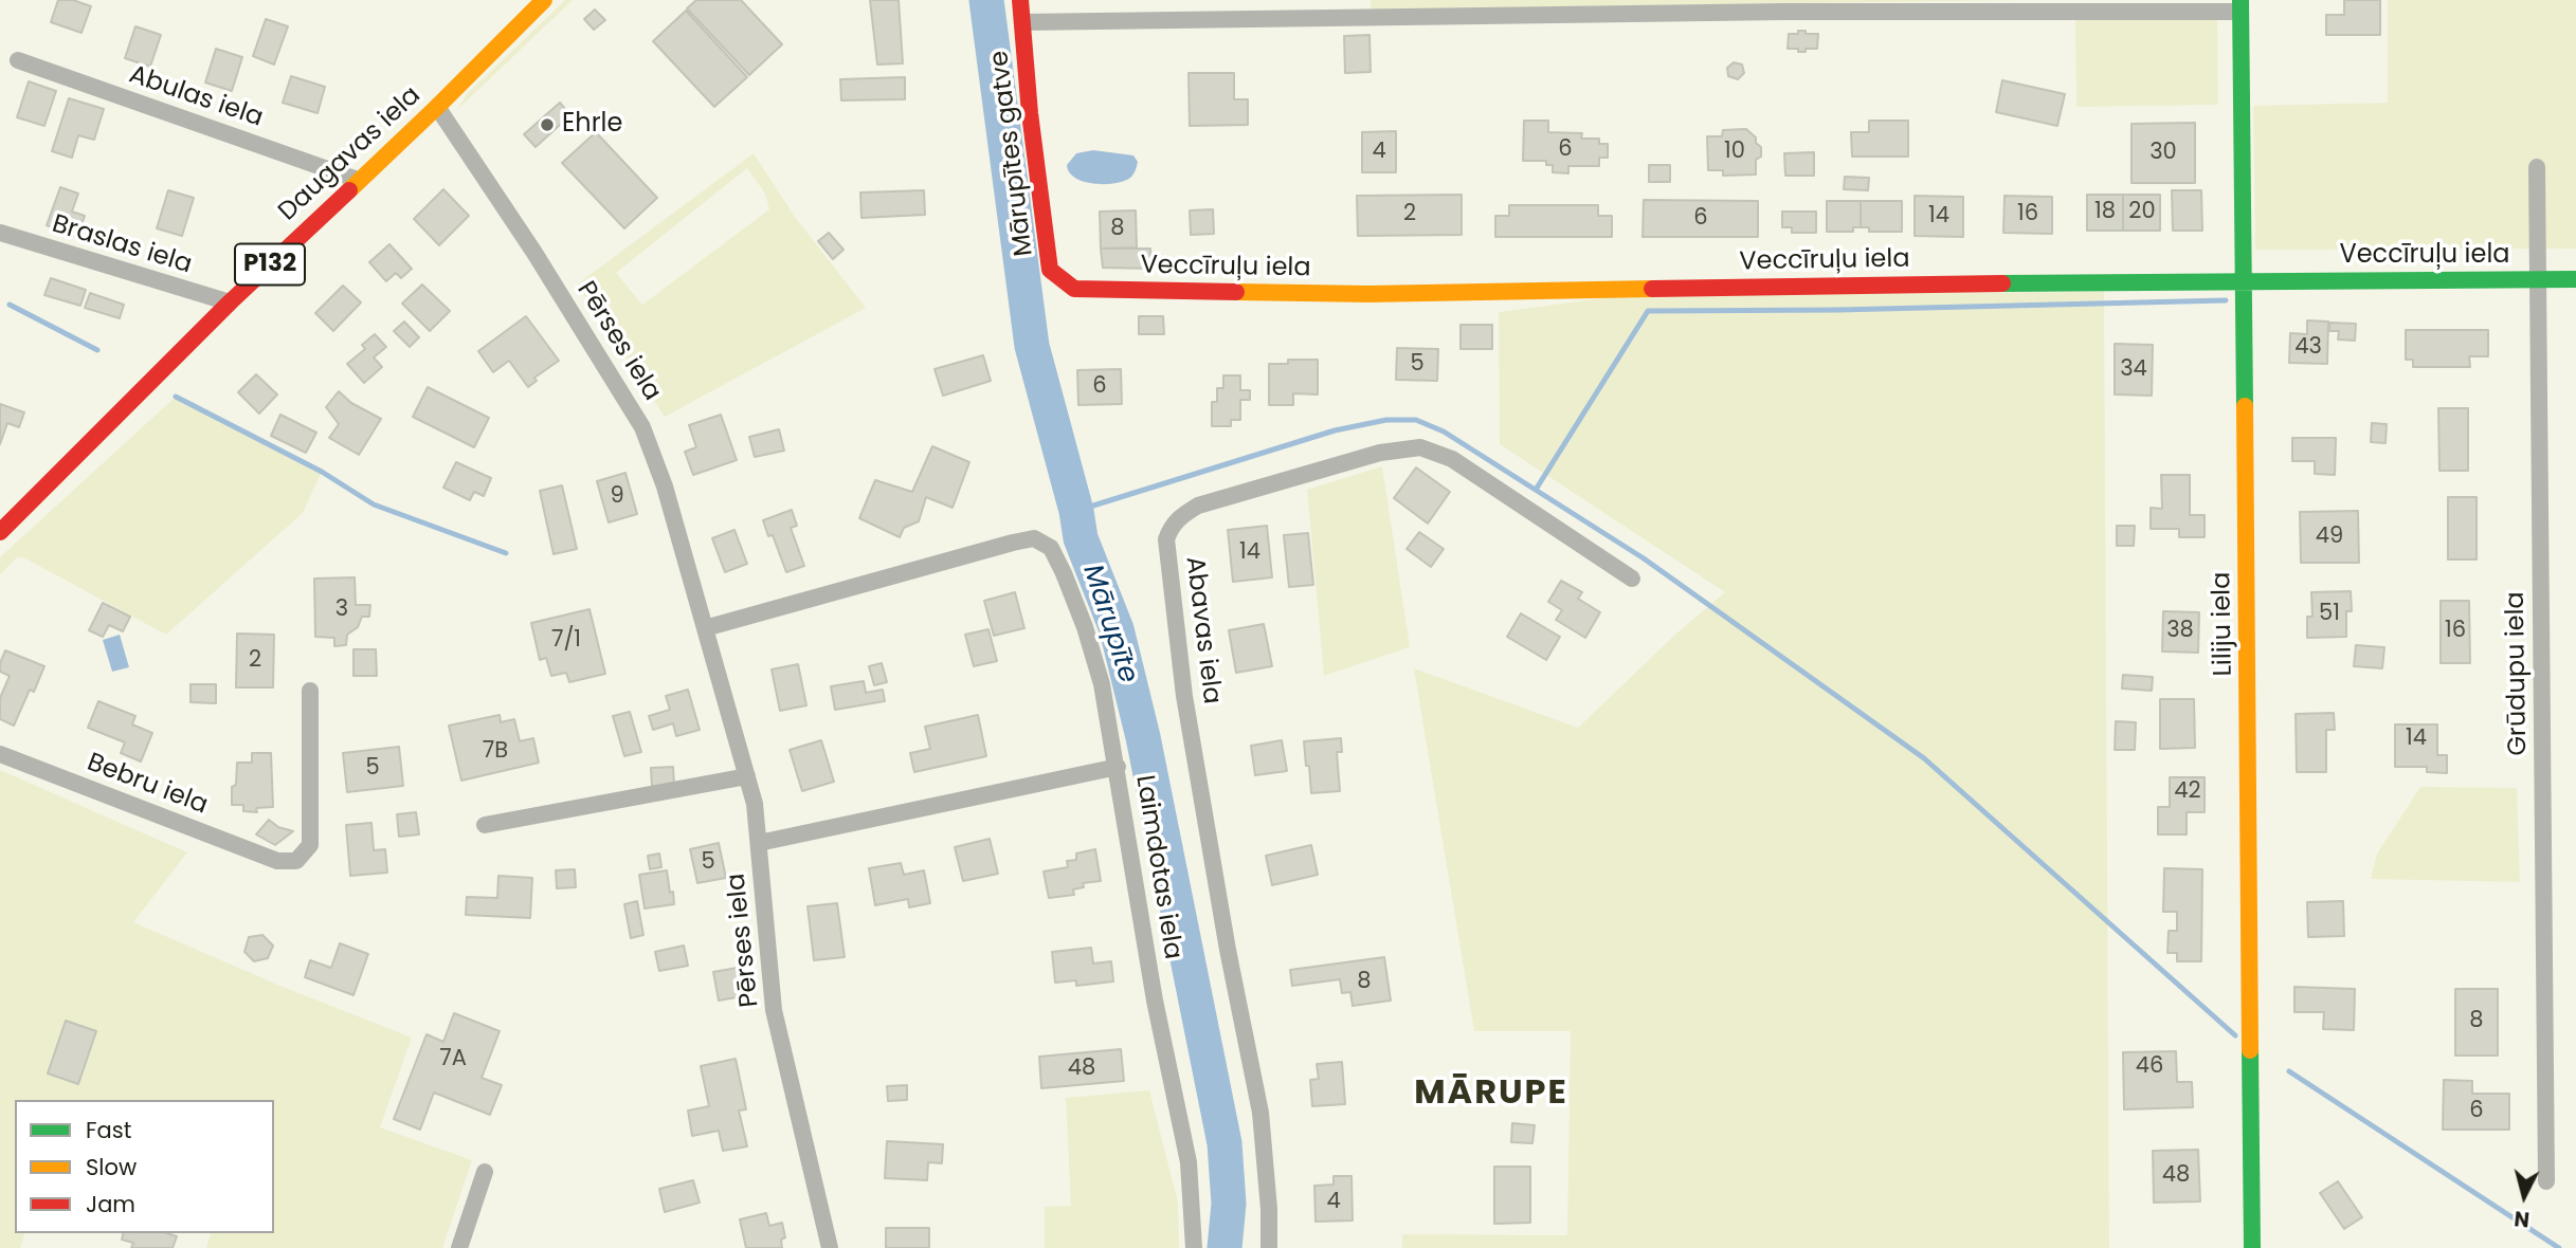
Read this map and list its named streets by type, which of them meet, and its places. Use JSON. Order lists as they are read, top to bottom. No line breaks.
{"streets":{"street":["Abulas iela","Mārupītes gatve","Daugavas iela","Braslas iela","Veccīruļu iela","P132","Pērses iela","Liliju iela","Abavas iela","Grūdupu iela","Bebru iela","Laimdotas iela"]},"crossings":[["Abulas iela","Daugavas iela"],["Mārupītes gatve","Veccīruļu iela"],["Daugavas iela","Braslas iela"],["Daugavas iela","Pērses iela"],["Veccīruļu iela","Liliju iela"],["Veccīruļu iela","Grūdupu iela"],["Pērses iela","Laimdotas iela"]],"districts":["MĀRUPE"],"water":["Mārupīte"],"places":["Ehrle"],"house_numbers":["6","4","10","30","18","20","2","16","14","6","8","43","5","34","6","9","49","14","3","51","38","16","7/1","2","14","7B","5","42","5","8","8","7A","46","48","6","48","4"],"legend":["Fast","Slow","Jam"],"north":"bottom"}
